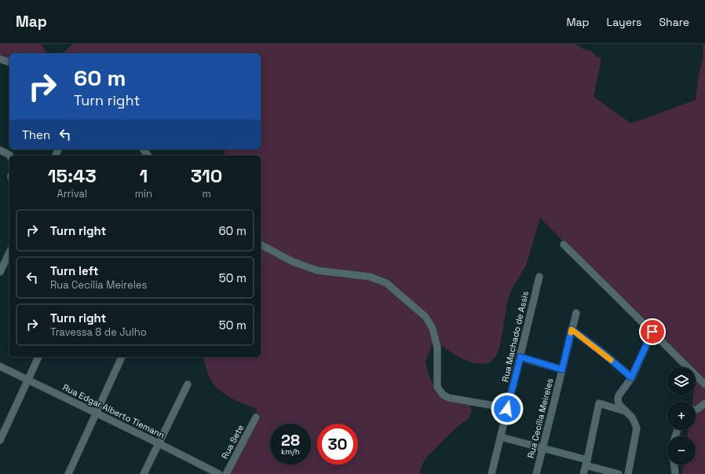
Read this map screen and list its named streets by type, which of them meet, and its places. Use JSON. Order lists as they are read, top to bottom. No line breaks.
{"streets":{"street":["Rua Machado de Assis","Rua Edgar Alberto Tiemann","Rua Cecília Meireles","Rua Sete"]},"page":{"header":"Map","nav":["Map","Layers","Share"],"turn":["60 m","Turn right"],"then":"Then","eta":["15:43","Arrival","1","min","310","m"],"list":[{"name":"Turn right","value":"60 m"},{"name":"Turn left","note":"Rua Cecília Meireles","value":"50 m"},{"name":"Turn right","note":"Travessa 8 de Julho","value":"50 m"}],"map_buttons":["+","−"],"speed":"28 km/h","limit":"30"}}
